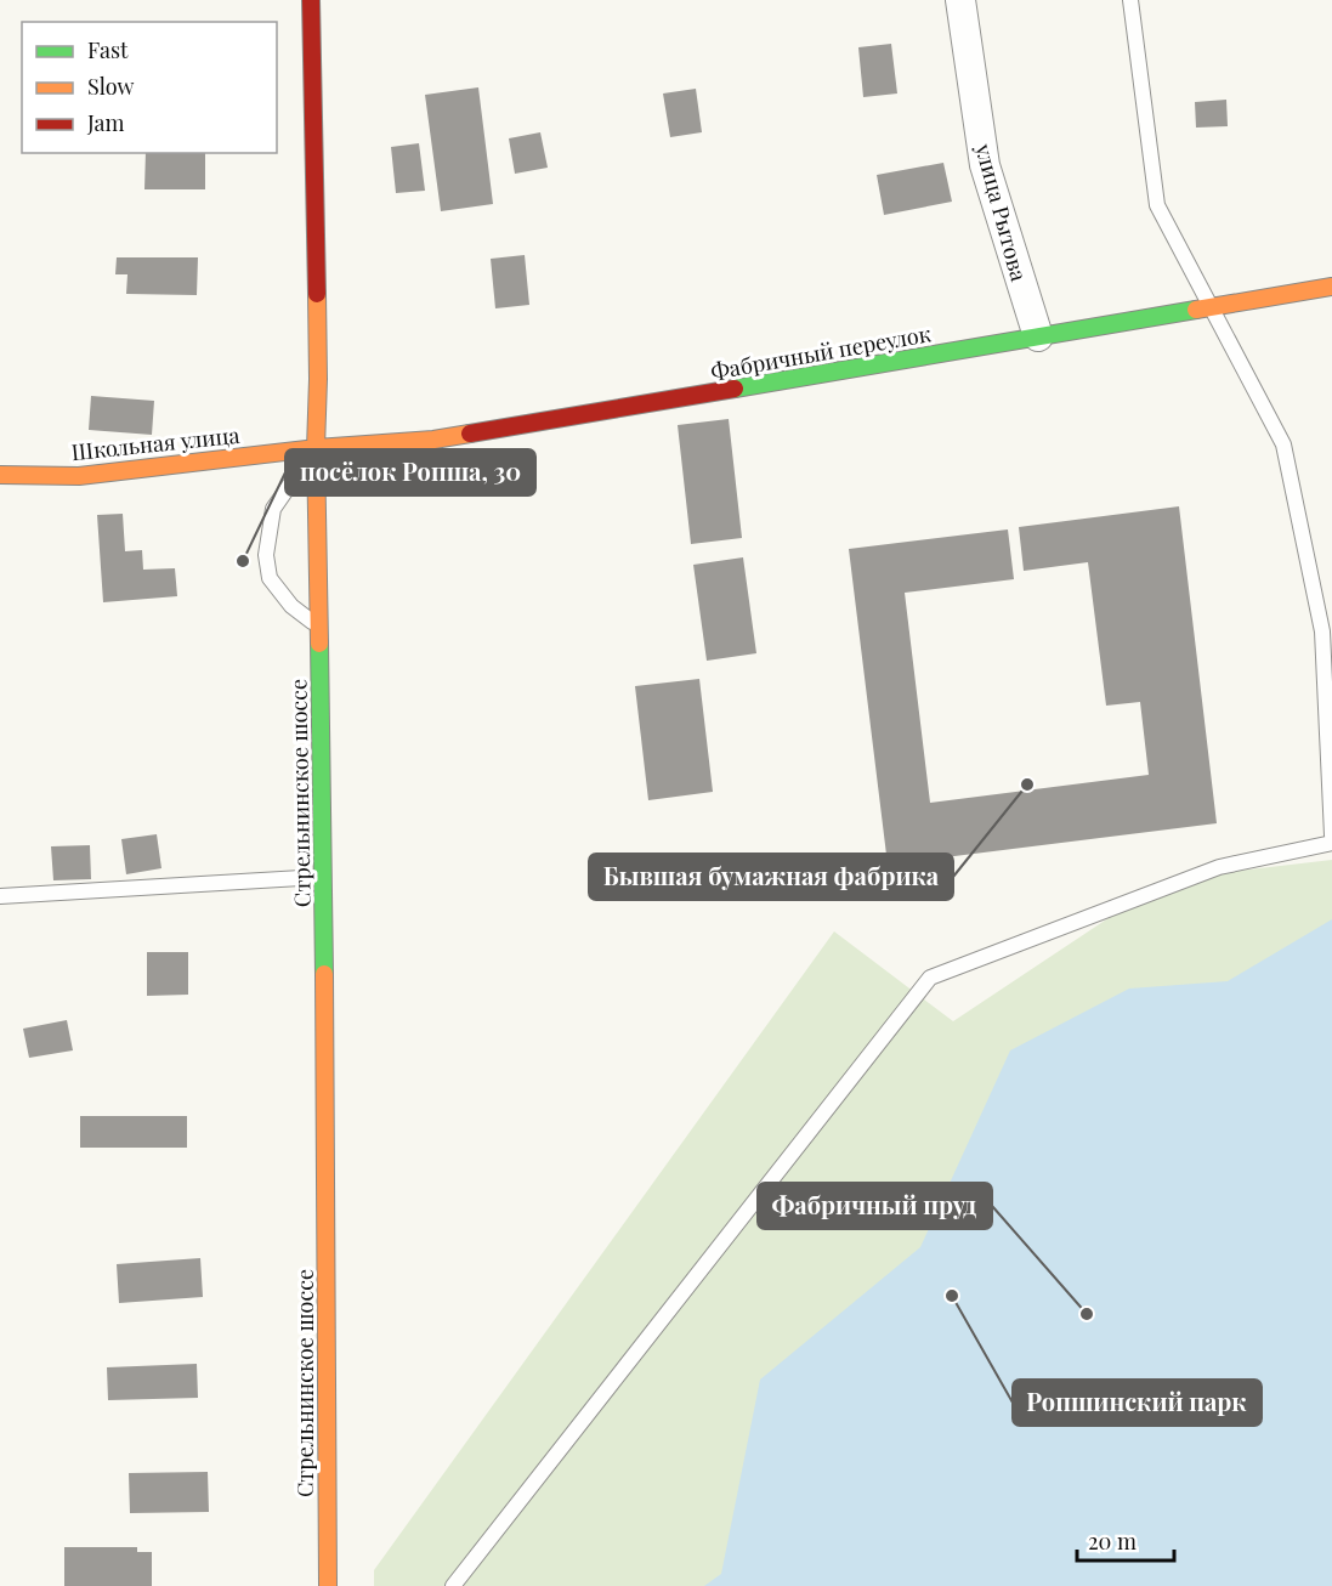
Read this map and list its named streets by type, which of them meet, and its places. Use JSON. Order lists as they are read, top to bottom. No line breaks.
{"streets":{"main road":["Фабричный переулок","Школьная улица","Стрельнинское шоссе"],"street":["улица Рытова"]},"crossings":[["улица Рытова","Фабричный переулок"],["Фабричный переулок","Школьная улица"],["Фабричный переулок","Стрельнинское шоссе"],["Школьная улица","Стрельнинское шоссе"]],"places":["посёлок Ропша, 30","Бывшая бумажная фабрика","Ропшинский парк","Фабричный пруд"],"legend":["Fast","Slow","Jam"],"scale_bar":"20 m"}
